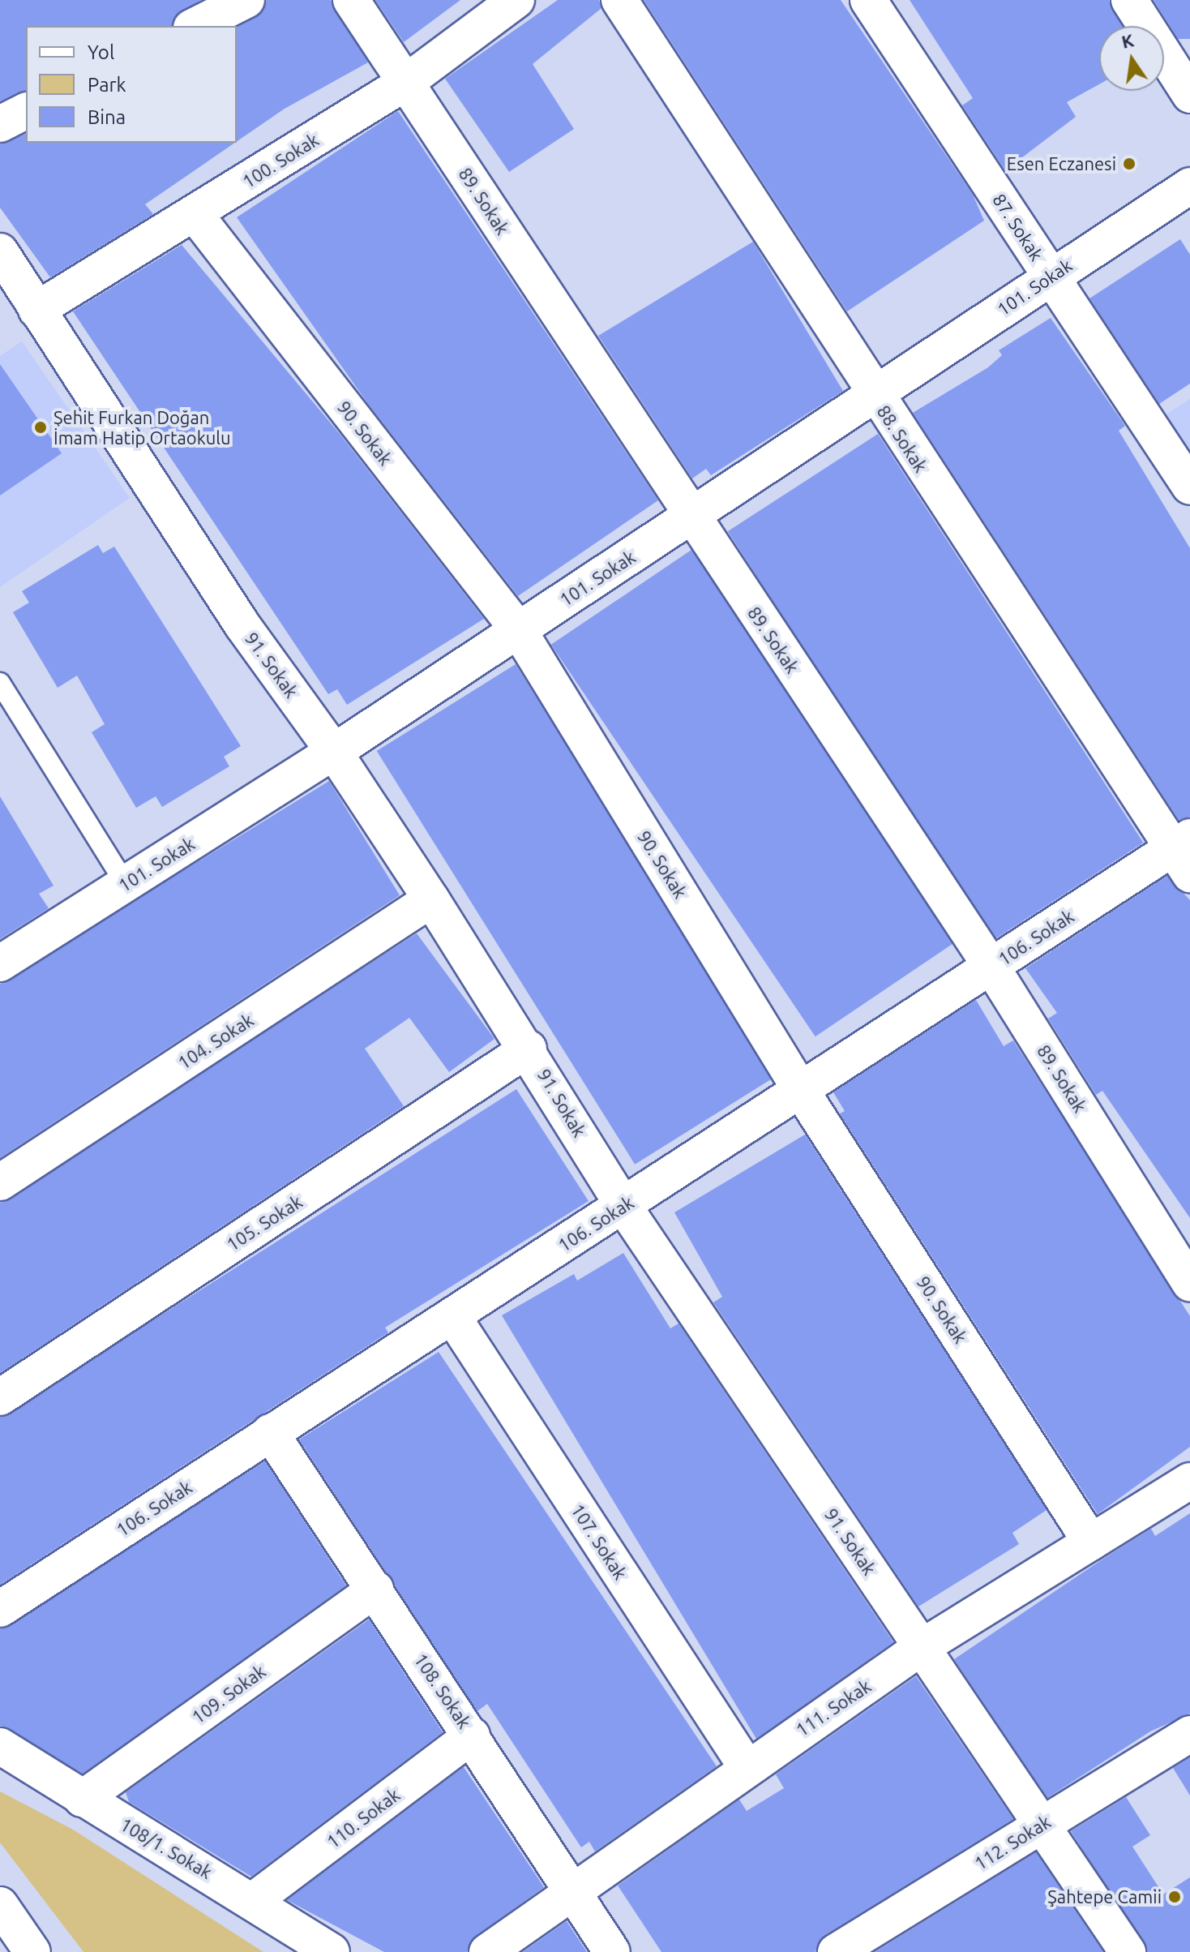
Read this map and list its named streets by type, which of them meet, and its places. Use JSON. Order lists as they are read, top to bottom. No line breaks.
{"streets":{"main road":["100. Sokak","89. Sokak","87. Sokak","101. Sokak","90. Sokak","88. Sokak","91. Sokak","106. Sokak","104. Sokak","105. Sokak","107. Sokak","108. Sokak","109. Sokak","111. Sokak","110. Sokak","112. Sokak","108/1. Sokak"]},"crossings":[["100. Sokak","89. Sokak"],["100. Sokak","90. Sokak"],["100. Sokak","91. Sokak"],["89. Sokak","101. Sokak"],["89. Sokak","106. Sokak"],["87. Sokak","101. Sokak"],["101. Sokak","90. Sokak"],["101. Sokak","88. Sokak"],["101. Sokak","91. Sokak"],["90. Sokak","106. Sokak"],["90. Sokak","111. Sokak"],["88. Sokak","106. Sokak"],["91. Sokak","106. Sokak"],["91. Sokak","104. Sokak"],["91. Sokak","105. Sokak"],["91. Sokak","111. Sokak"],["91. Sokak","112. Sokak"],["106. Sokak","107. Sokak"],["106. Sokak","108. Sokak"],["107. Sokak","111. Sokak"],["108. Sokak","109. Sokak"],["108. Sokak","111. Sokak"],["108. Sokak","110. Sokak"],["109. Sokak","108/1. Sokak"],["110. Sokak","108/1. Sokak"]],"places":["Esen Eczanesi","Şehit Furkan Doğan İmam Hatip Ortaokulu","Şahtepe Camii"],"legend":["Yol","Park","Bina"],"north":"top"}
